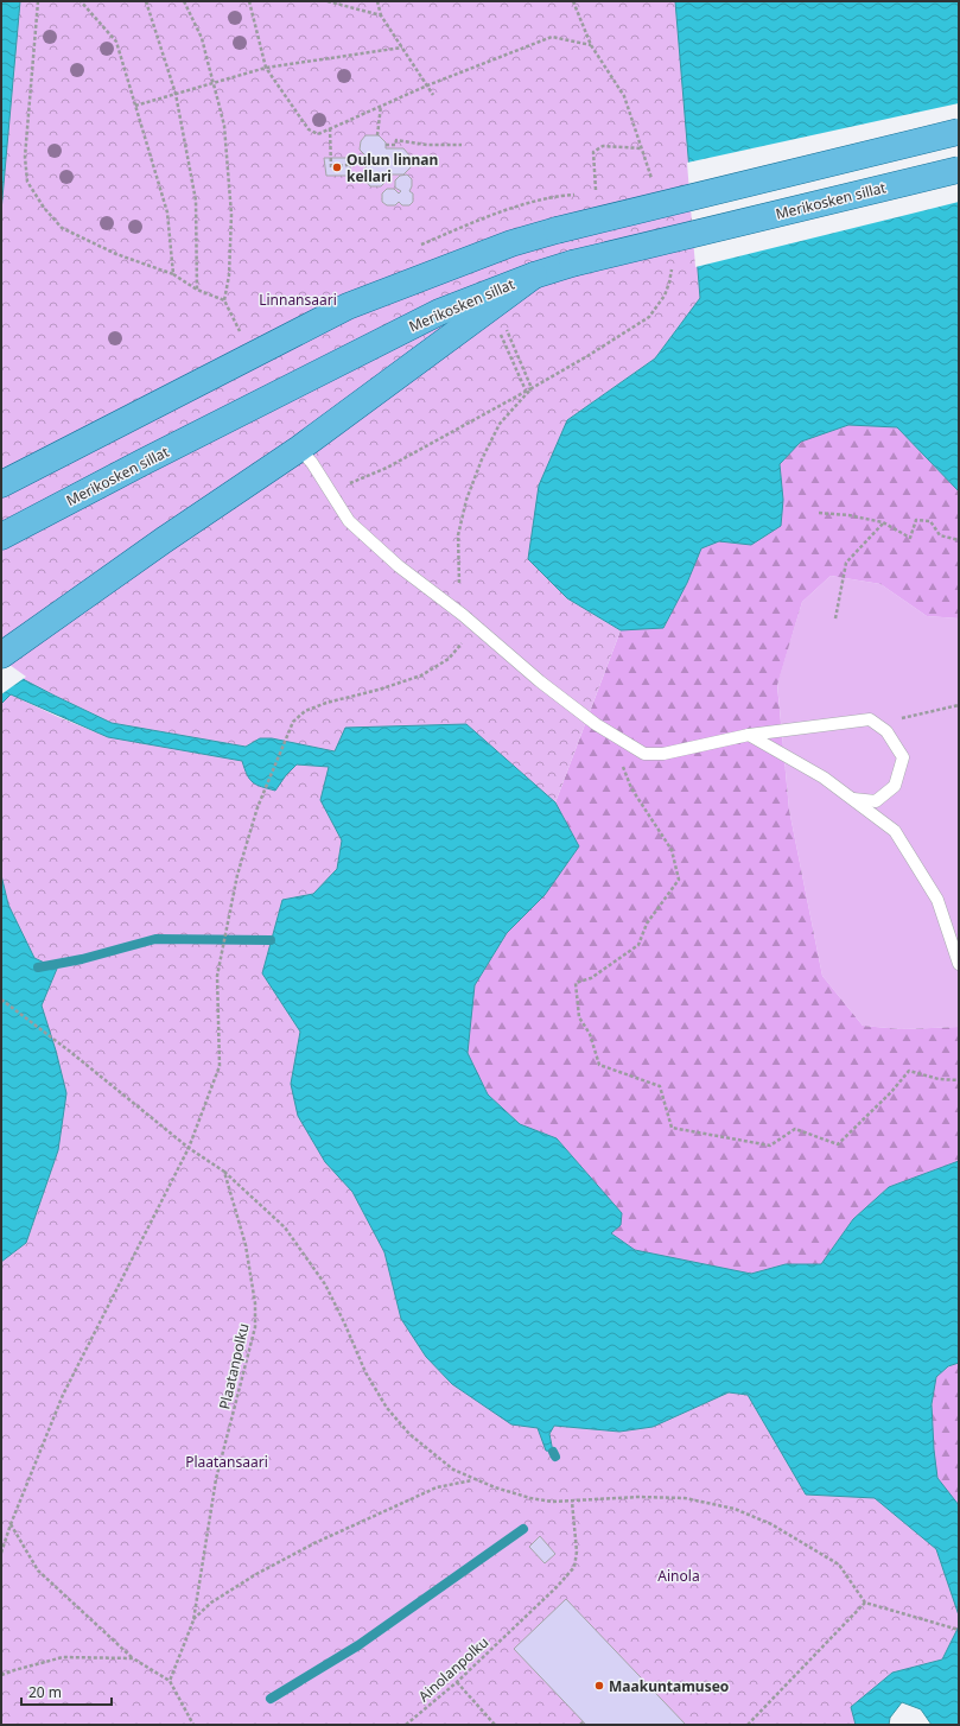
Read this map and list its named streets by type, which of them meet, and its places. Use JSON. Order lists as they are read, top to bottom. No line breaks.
{"streets":{"main road":["Merikosken sillat"],"path":["Plaatanpolku","Ainolanpolku"]},"parks":["Linnansaari","Plaatansaari","Ainola"],"places":["Oulun linnan kellari","Maakuntamuseo"],"scale_bar":"20 m"}
